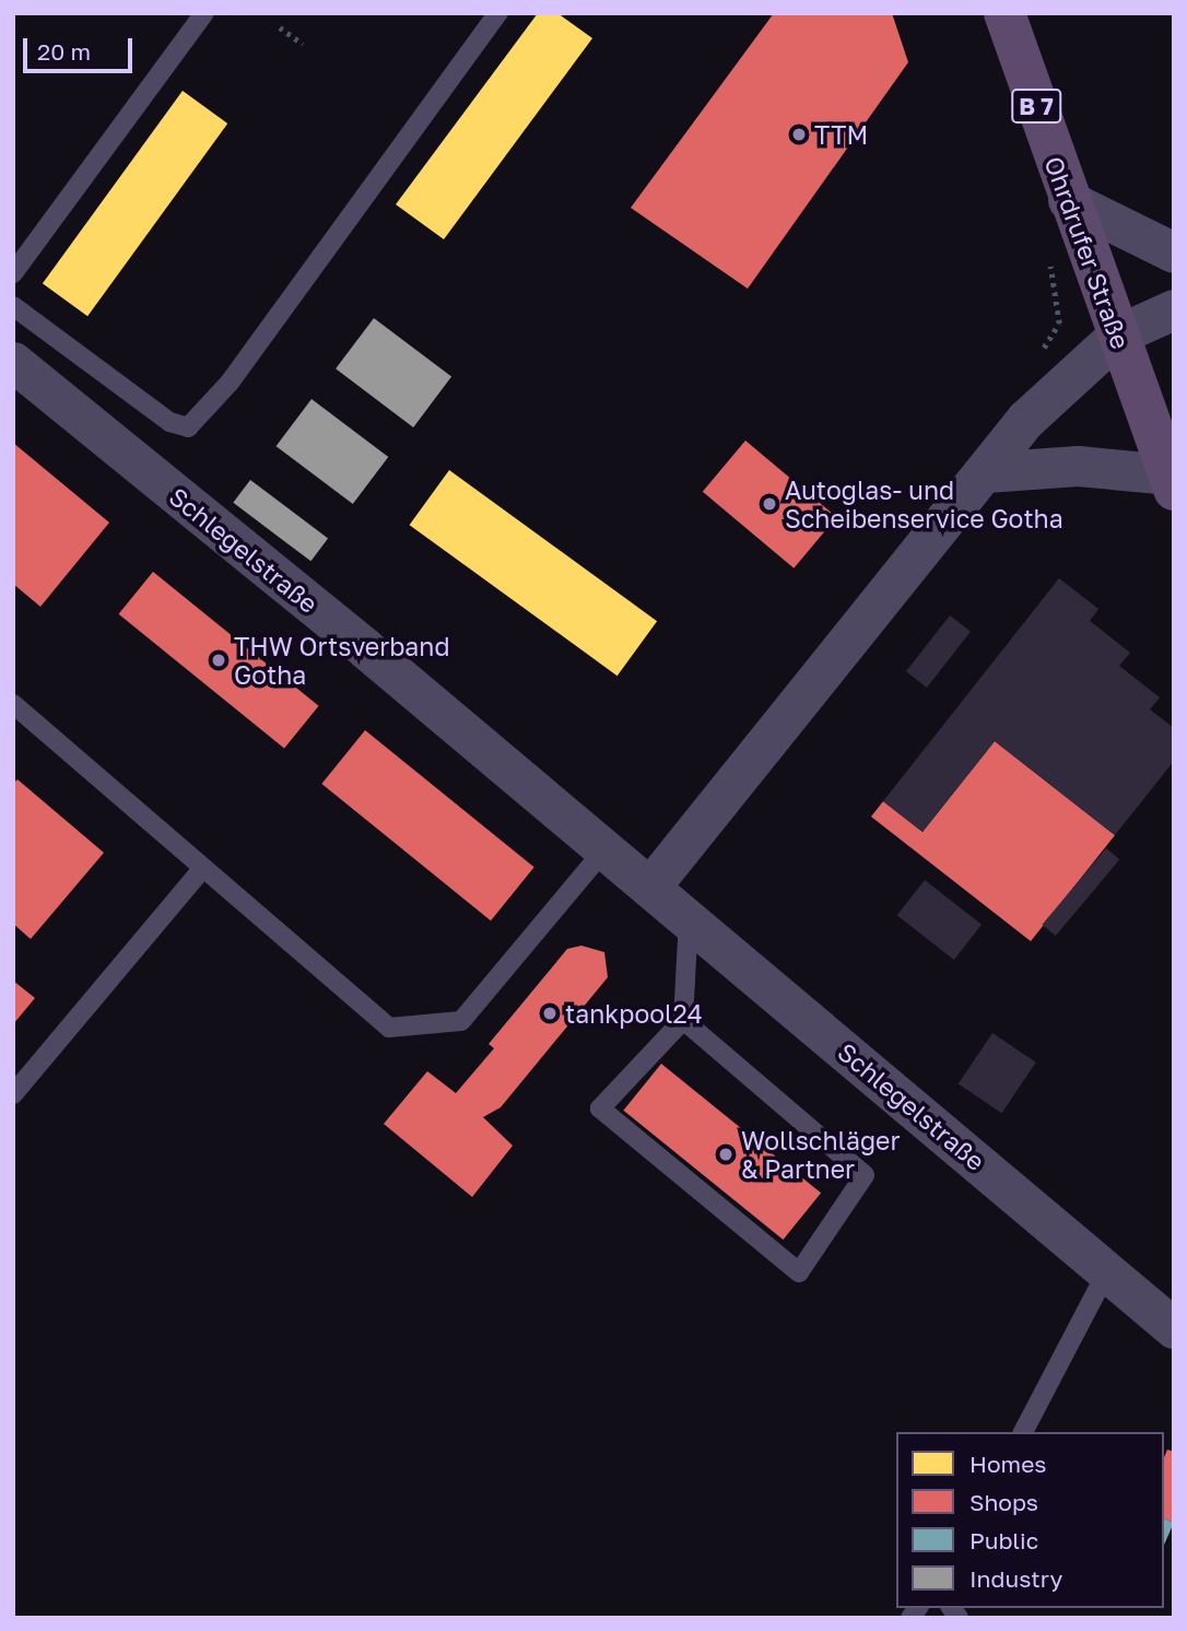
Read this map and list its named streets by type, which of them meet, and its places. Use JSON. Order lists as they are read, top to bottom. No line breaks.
{"streets":{"main road":["B 7","Ohrdrufer Straße"],"street":["Schlegelstraße"]},"places":["TTM","Autoglas- und Scheibenservice Gotha","THW Ortsverband Gotha","tankpool24","Wollschläger & Partner"],"legend":["Homes","Shops","Public","Industry"],"scale_bar":"20 m"}
